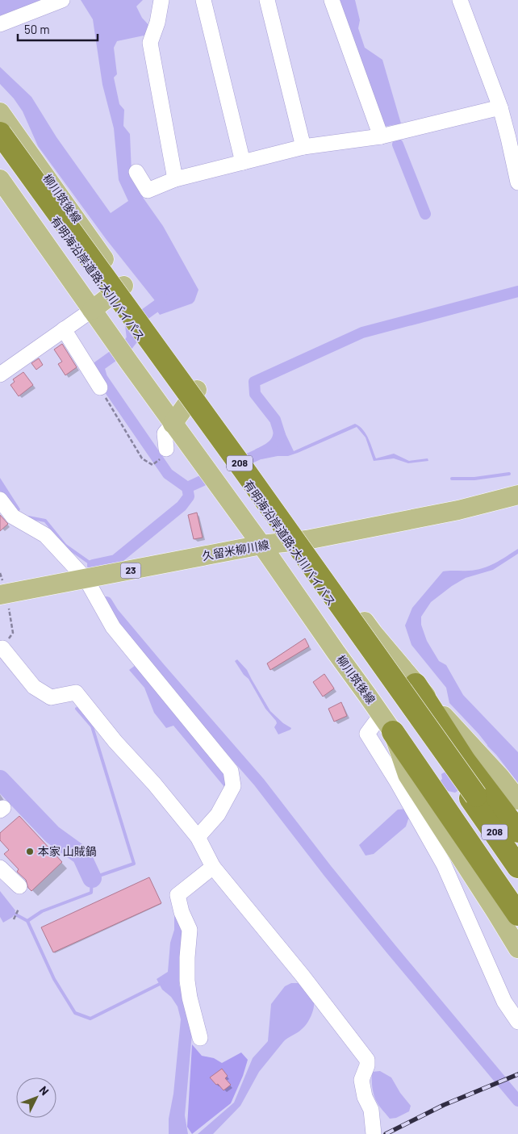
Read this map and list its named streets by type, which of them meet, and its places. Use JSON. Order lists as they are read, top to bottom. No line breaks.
{"streets":{"highway":["有明海沿岸道路;大川バイパス","208"],"main road":["柳川筑後線","久留米柳川線","23"]},"crossings":[["柳川筑後線","久留米柳川線"]],"places":["本家 山賊鍋"],"scale_bar":"50 m","north":"top right"}
